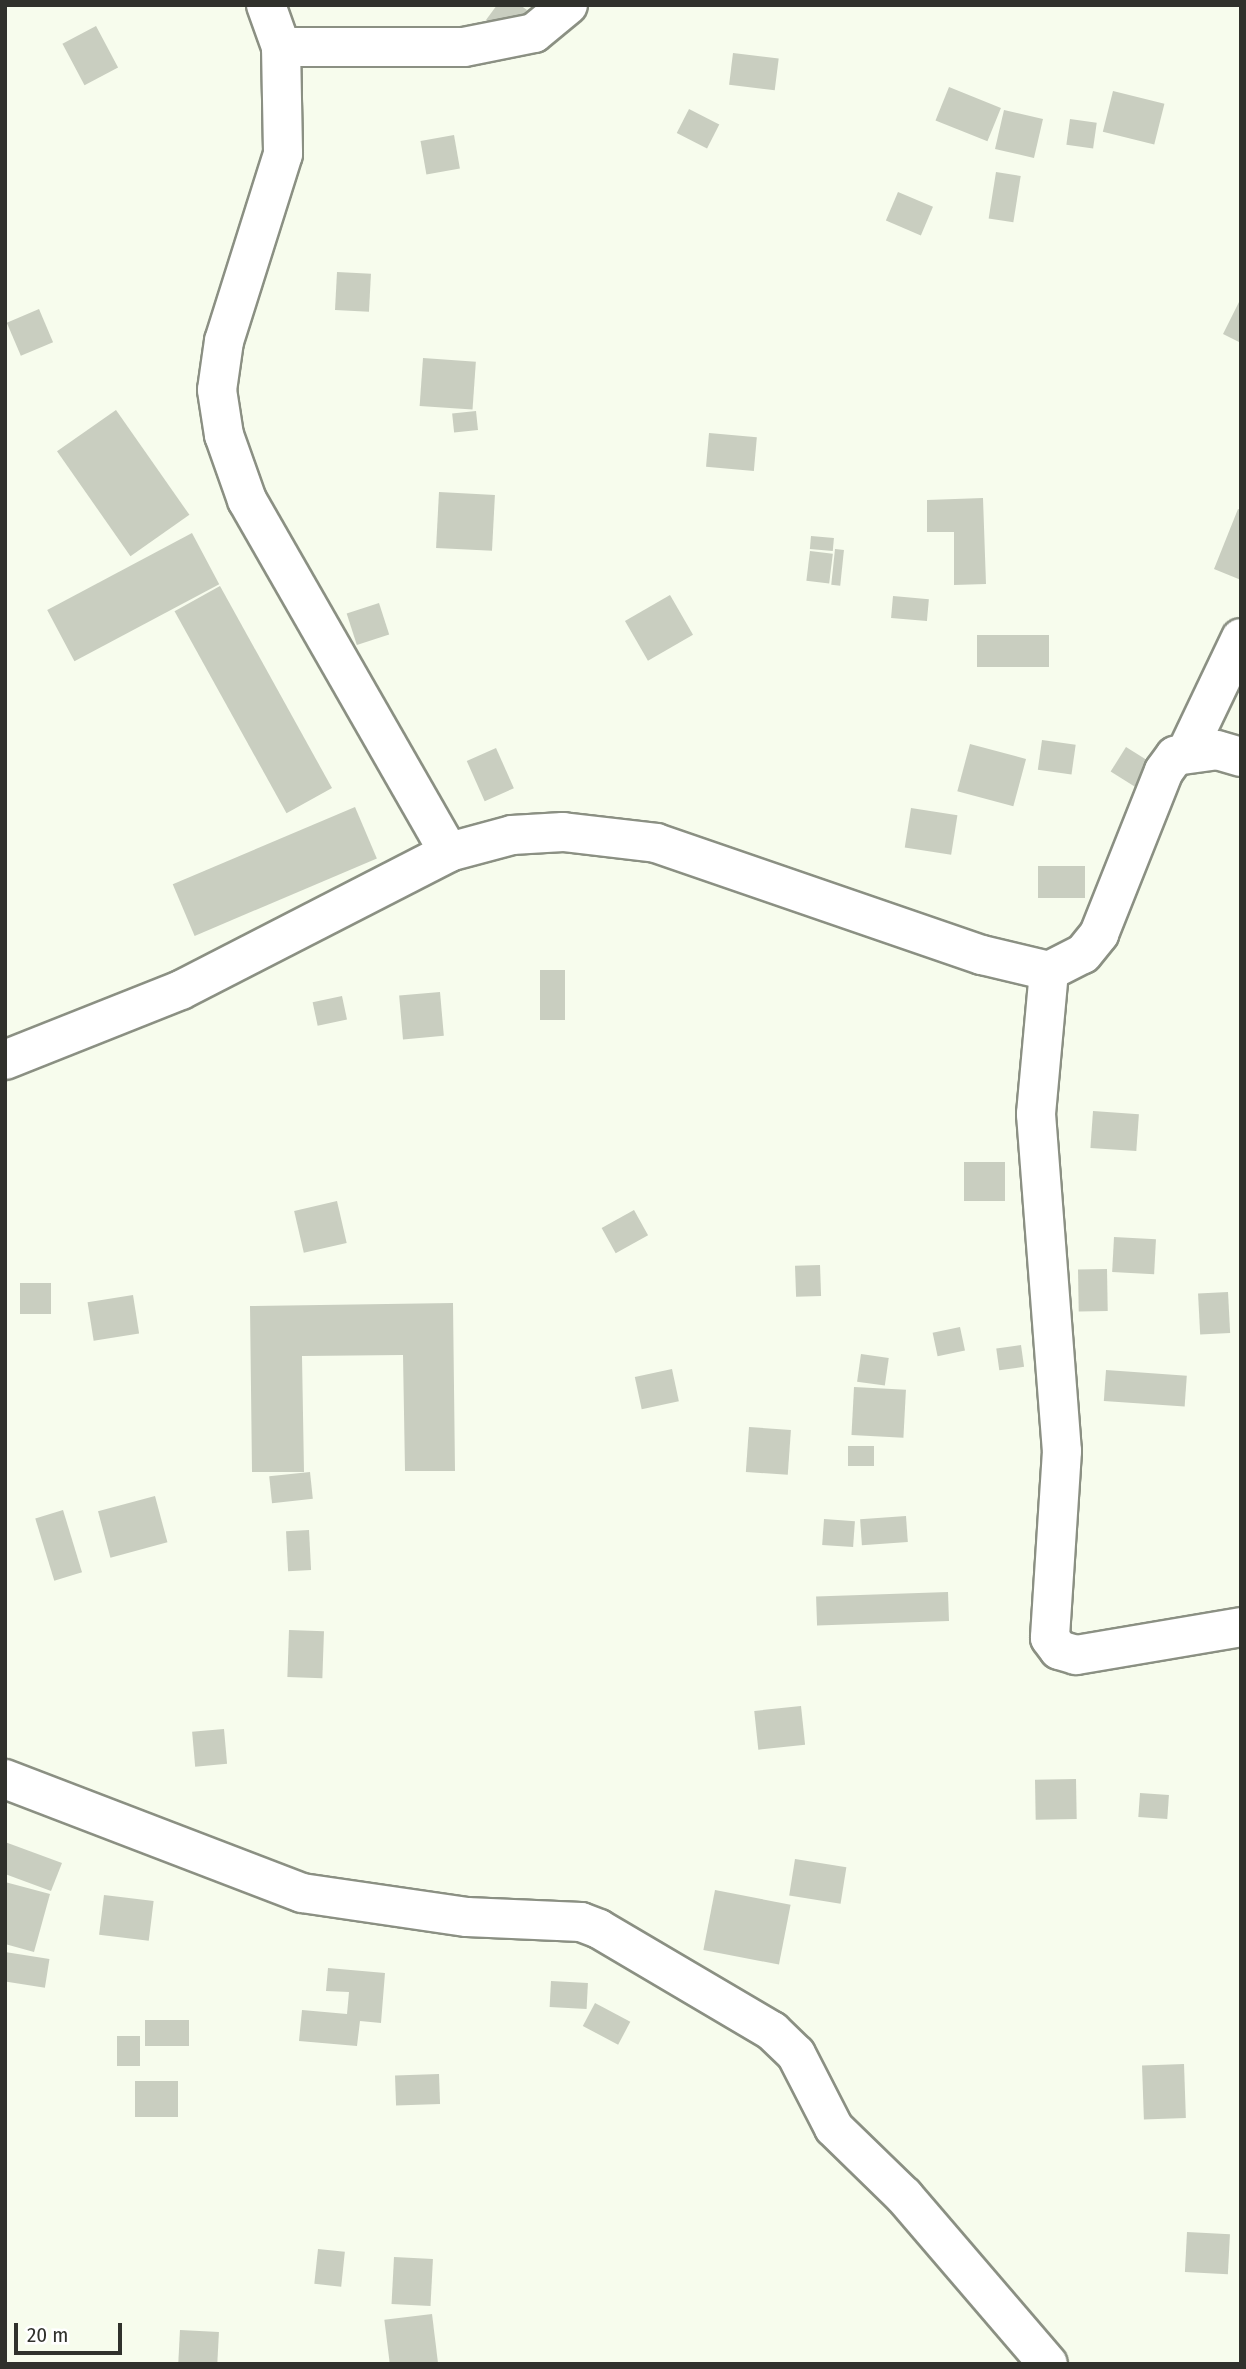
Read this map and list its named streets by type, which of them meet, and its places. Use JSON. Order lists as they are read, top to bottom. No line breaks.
{"scale_bar":"20 m"}
